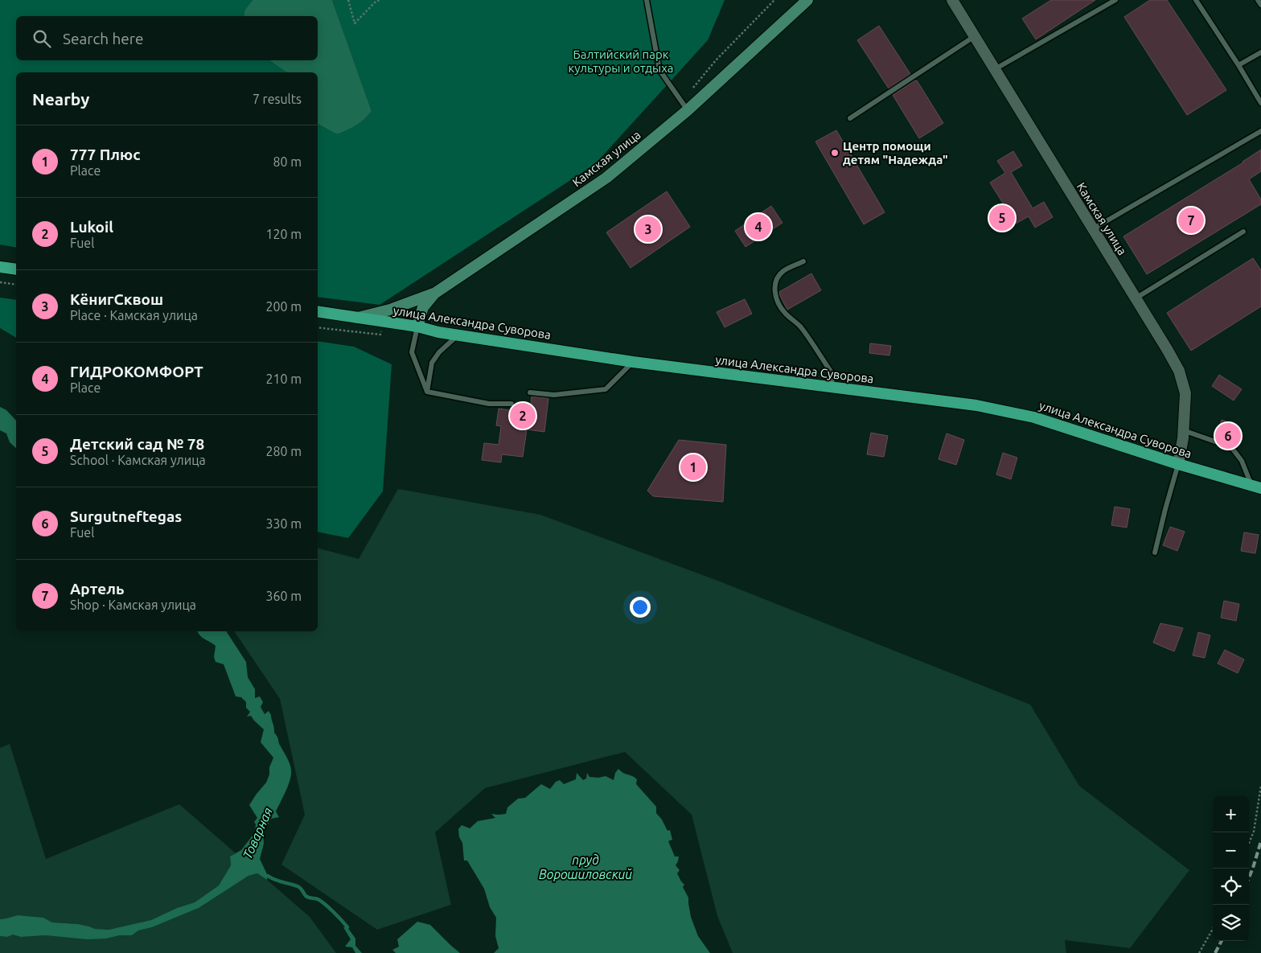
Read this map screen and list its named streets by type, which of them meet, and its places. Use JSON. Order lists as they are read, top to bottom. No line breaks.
{"streets":{"main road":["Камская улица","улица Александра Суворова"]},"crossings":[["Камская улица","улица Александра Суворова"]],"water":["Товарная","пруд Ворошиловский"],"parks":["Балтийский парк культуры и отдыха"],"places":["Центр помощи детям \"Надежда\""],"page":{"search":"Search here","heading":["Nearby","7 results"],"list":[{"mark":"1","name":"777 Плюс","note":"Place","value":"80 m"},{"mark":"2","name":"Lukoil","note":"Fuel","value":"120 m"},{"mark":"3","name":"КёнигСквош","note":"Place · Камская улица","value":"200 m"},{"mark":"4","name":"ГИДРОКОМФОРТ","note":"Place","value":"210 m"},{"mark":"5","name":"Детский сад № 78","note":"School · Камская улица","value":"280 m"},{"mark":"6","name":"Surgutneftegas","note":"Fuel","value":"330 m"},{"mark":"7","name":"Артель","note":"Shop · Камская улица","value":"360 m"}],"pins":["5","7","4","3","2","6","1"],"map_buttons":["+","−"]}}
